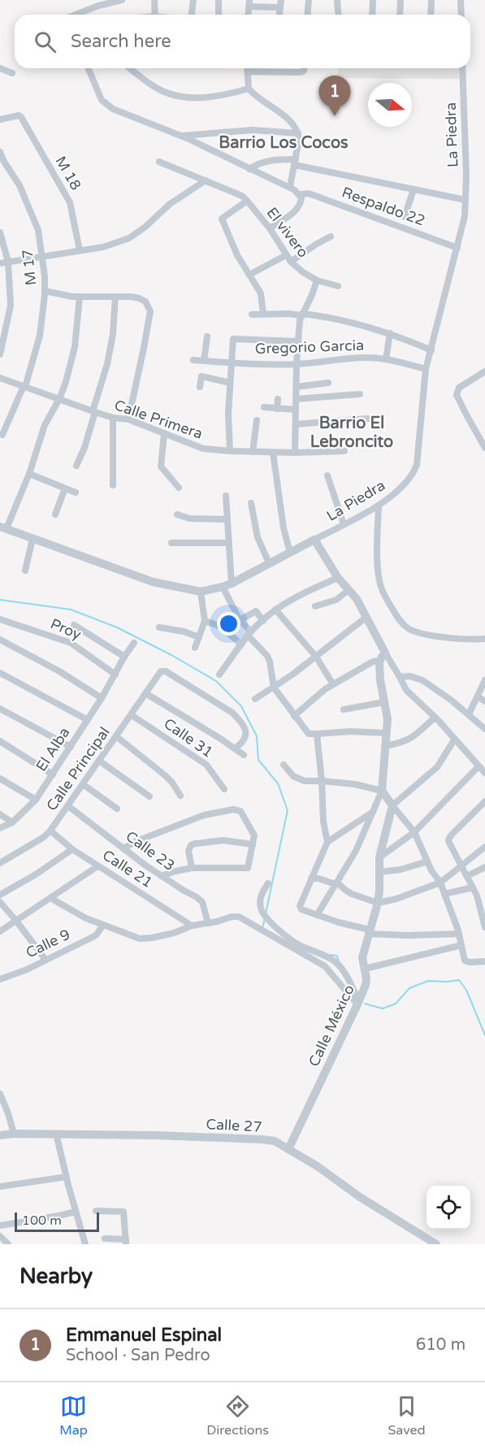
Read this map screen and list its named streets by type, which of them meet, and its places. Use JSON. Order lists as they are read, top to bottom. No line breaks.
{"streets":{"street":["La Piedra","M 18","Respaldo 22","El vivero","M 17","Gregorio Garcia","Calle Primera","Proy","Calle 31","El Alba","Calle Principal","Calle 23","Calle 21","Calle 9","Calle México","Calle 27"]},"crossings":[["La Piedra","Respaldo 22"],["La Piedra","Gregorio Garcia"],["M 17","Calle Primera"],["Proy","El Alba"],["Calle 31","Calle Principal"],["Calle Principal","Calle 23"],["Calle Principal","Calle 21"],["Calle 23","Calle 9"],["Calle 21","Calle 9"],["Calle 9","Calle México"],["Calle México","Calle 27"]],"districts":["Barrio Los Cocos","Barrio El Lebroncito"],"scale_bar":"100 m","north":"right","page":{"search":"Search here","pins":"1","scale":"100 m","heading":"Nearby","list":[{"mark":"1","name":"Emmanuel Espinal","note":"School · San Pedro","value":"610 m"}],"nav":["Map","Directions","Saved"]}}
